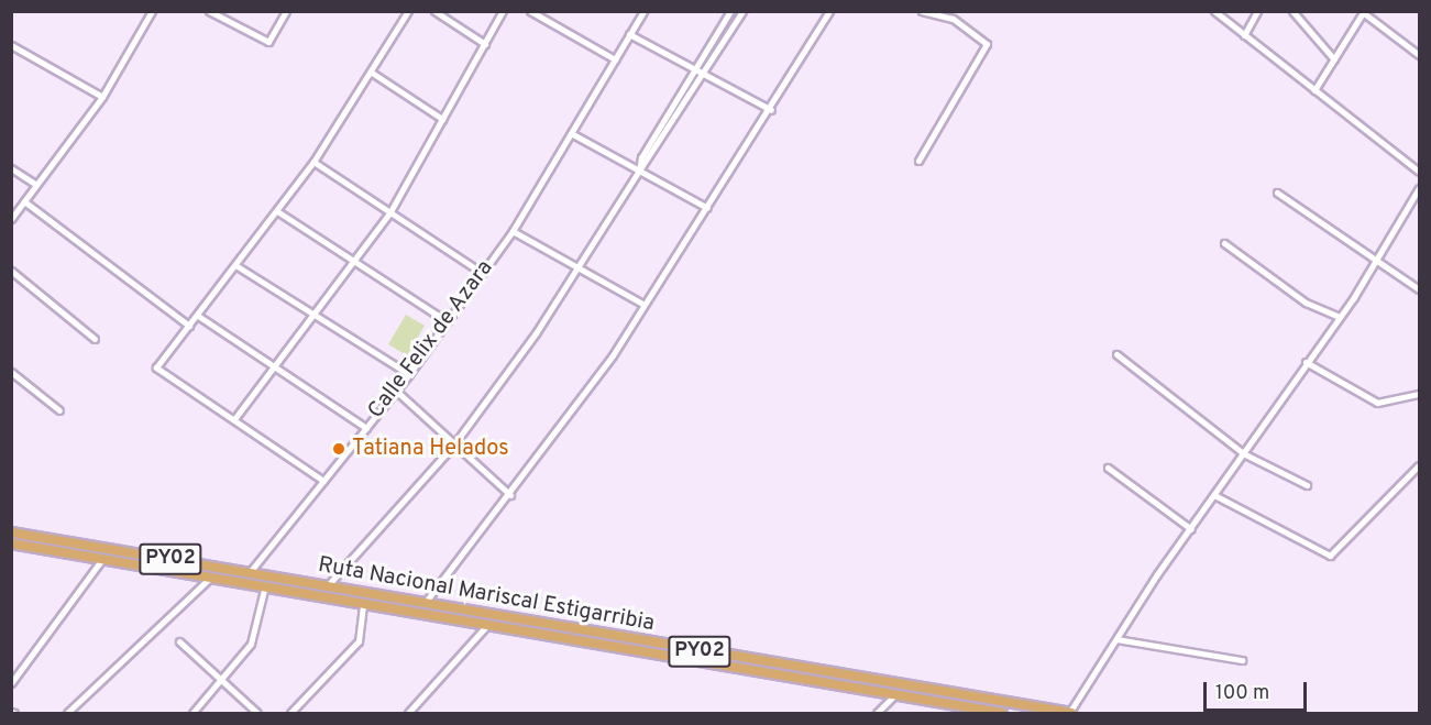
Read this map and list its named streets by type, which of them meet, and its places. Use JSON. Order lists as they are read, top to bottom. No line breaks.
{"streets":{"highway":["PY02","Ruta Nacional Mariscal Estigarribia"],"street":["Calle Felix de Azara"]},"crossings":[["Calle Felix de Azara","Ruta Nacional Mariscal Estigarribia"]],"places":["Tatiana Helados"],"scale_bar":"100 m"}
